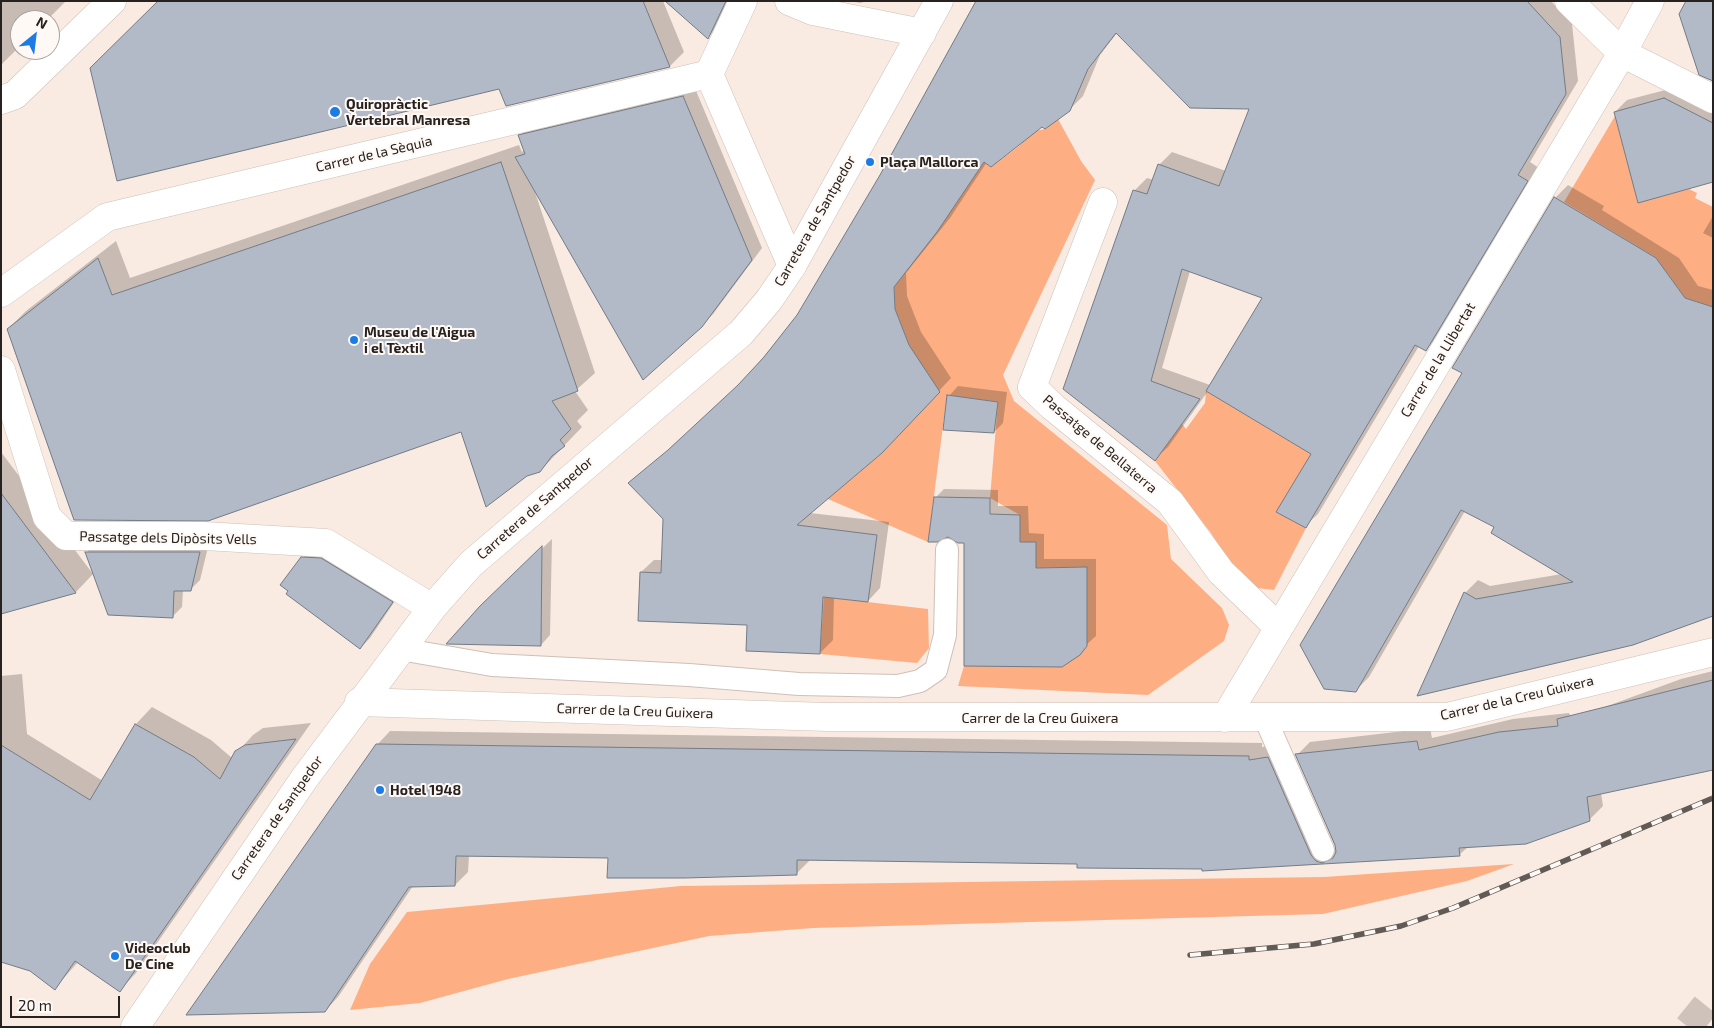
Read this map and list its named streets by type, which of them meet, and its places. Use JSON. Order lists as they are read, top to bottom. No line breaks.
{"streets":{"street":["Carrer de la Sèquia","Carretera de Santpedor","Carrer de la Llibertat","Passatge de Bellaterra","Passatge dels Dipòsits Vells","Carrer de la Creu Guixera"]},"crossings":[["Carretera de Santpedor","Passatge dels Dipòsits Vells"],["Carretera de Santpedor","Carrer de la Creu Guixera"],["Carrer de la Llibertat","Passatge de Bellaterra"],["Carrer de la Llibertat","Carrer de la Creu Guixera"]],"places":["Quiropràctic Vertebral Manresa","Plaça Mallorca","Museu de l'Aigua i el Tèxtil","Hotel 1948","Videoclub De Cine"],"scale_bar":"20 m","north":"top right"}
